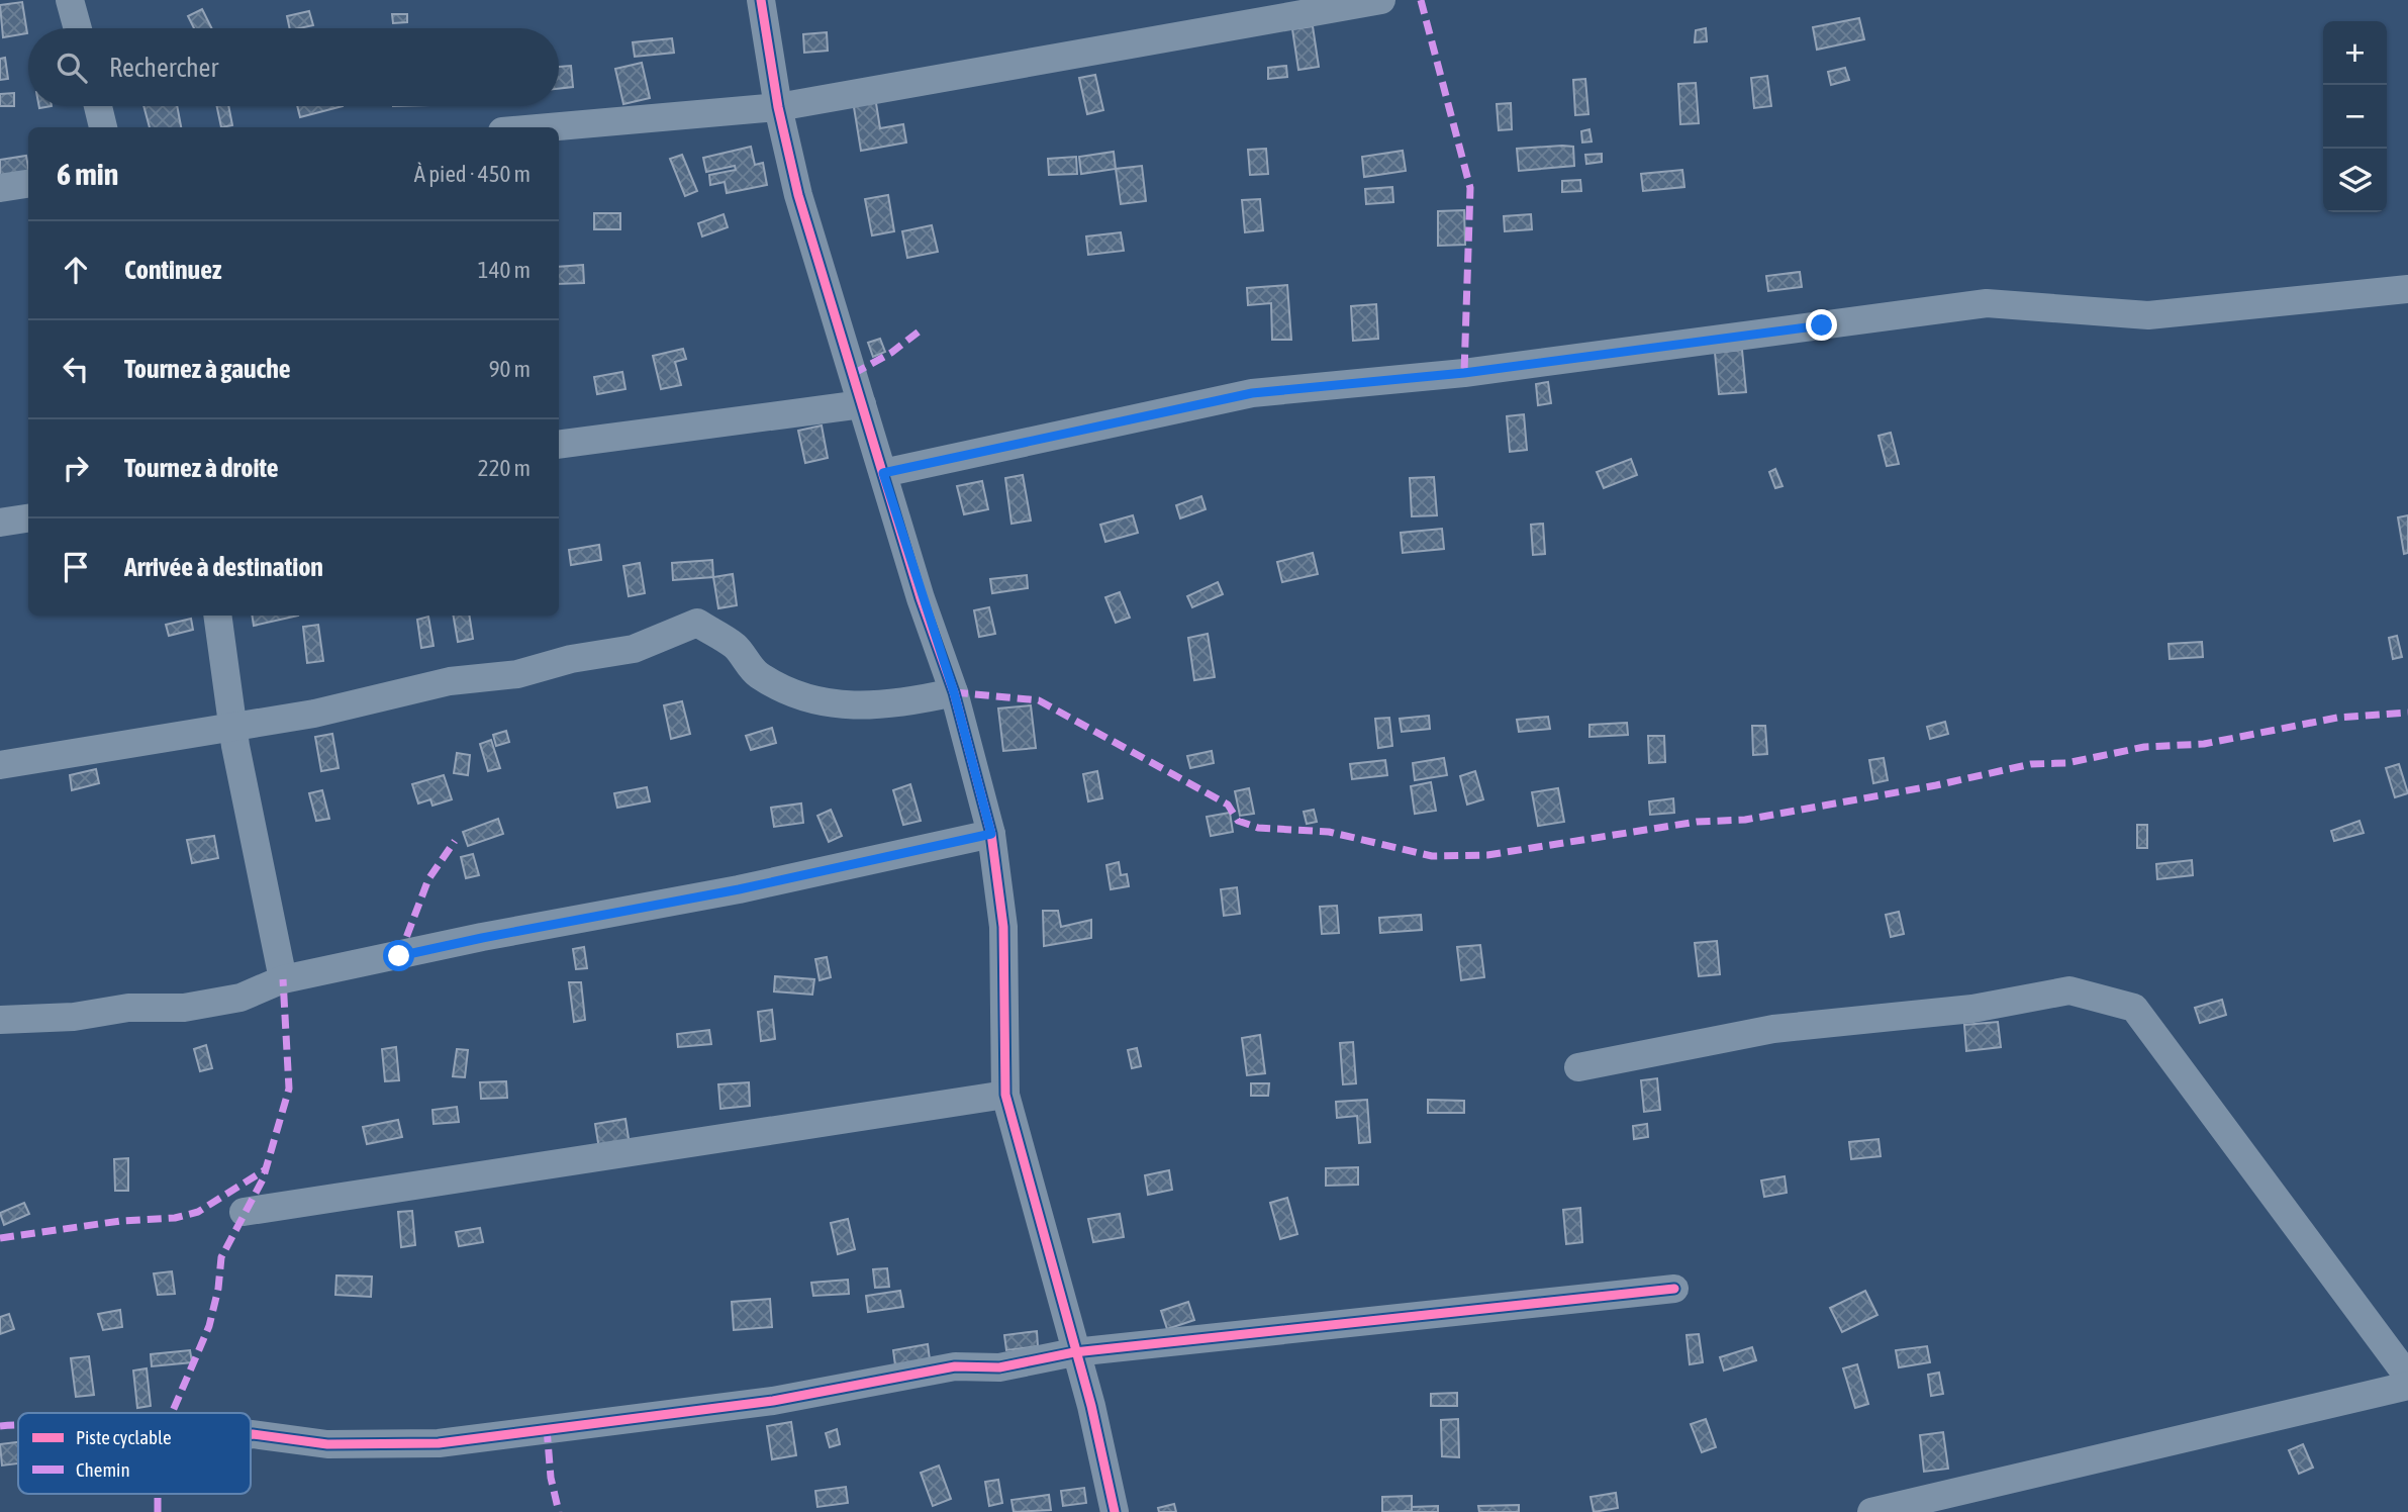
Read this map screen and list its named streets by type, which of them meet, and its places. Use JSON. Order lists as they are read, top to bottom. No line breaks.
{"legend":["Piste cyclable","Chemin"],"page":{"map_buttons":["+","−"],"search":"Rechercher","heading":["6 min","À pied · 450 m"],"list":[["Continuez","140 m"],["Tournez à gauche","90 m"],["Tournez à droite","220 m"],"Arrivée à destination"]}}
